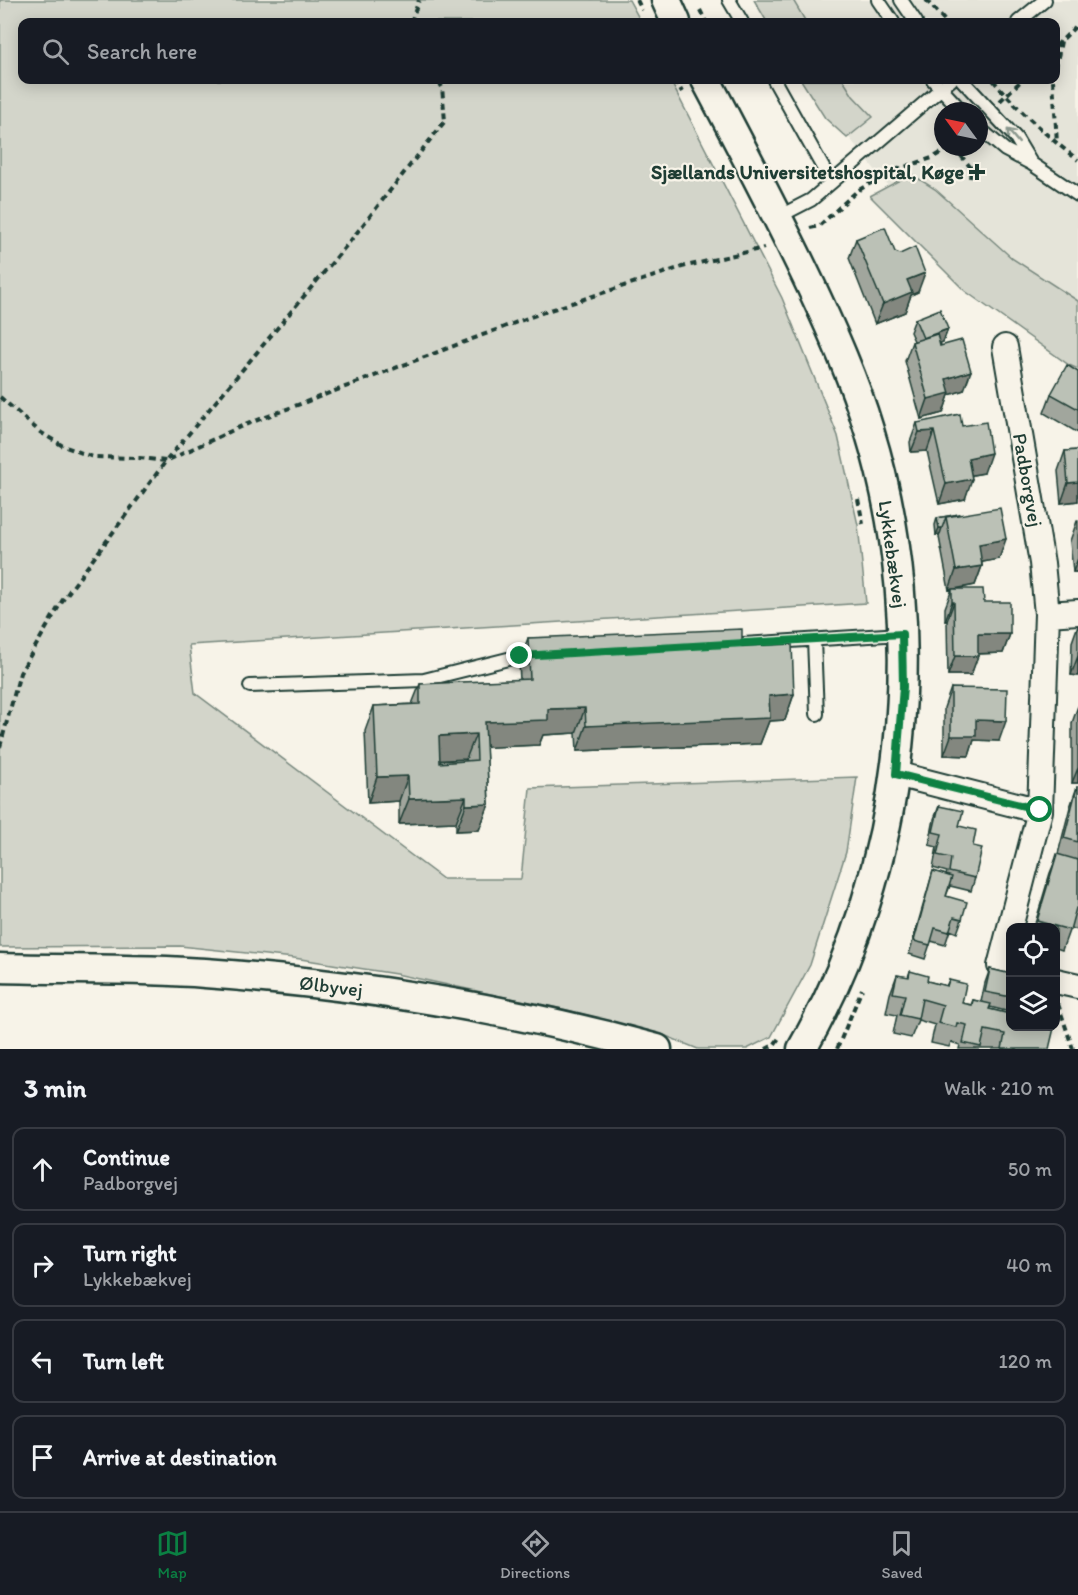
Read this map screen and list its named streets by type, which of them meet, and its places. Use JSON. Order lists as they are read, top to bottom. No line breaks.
{"streets":{"street":["Padborgvej","Lykkebækvej","Ølbyvej"]},"places":{"health":["Sjællands Universitetshospital, Køge"]},"north":"top left","page":{"search":"Search here","heading":["3 min","Walk · 210 m"],"list":[["Continue","Padborgvej","50 m"],["Turn right","Lykkebækvej","40 m"],["Turn left","120 m"],"Arrive at destination"],"nav":["Map","Directions","Saved"]}}
